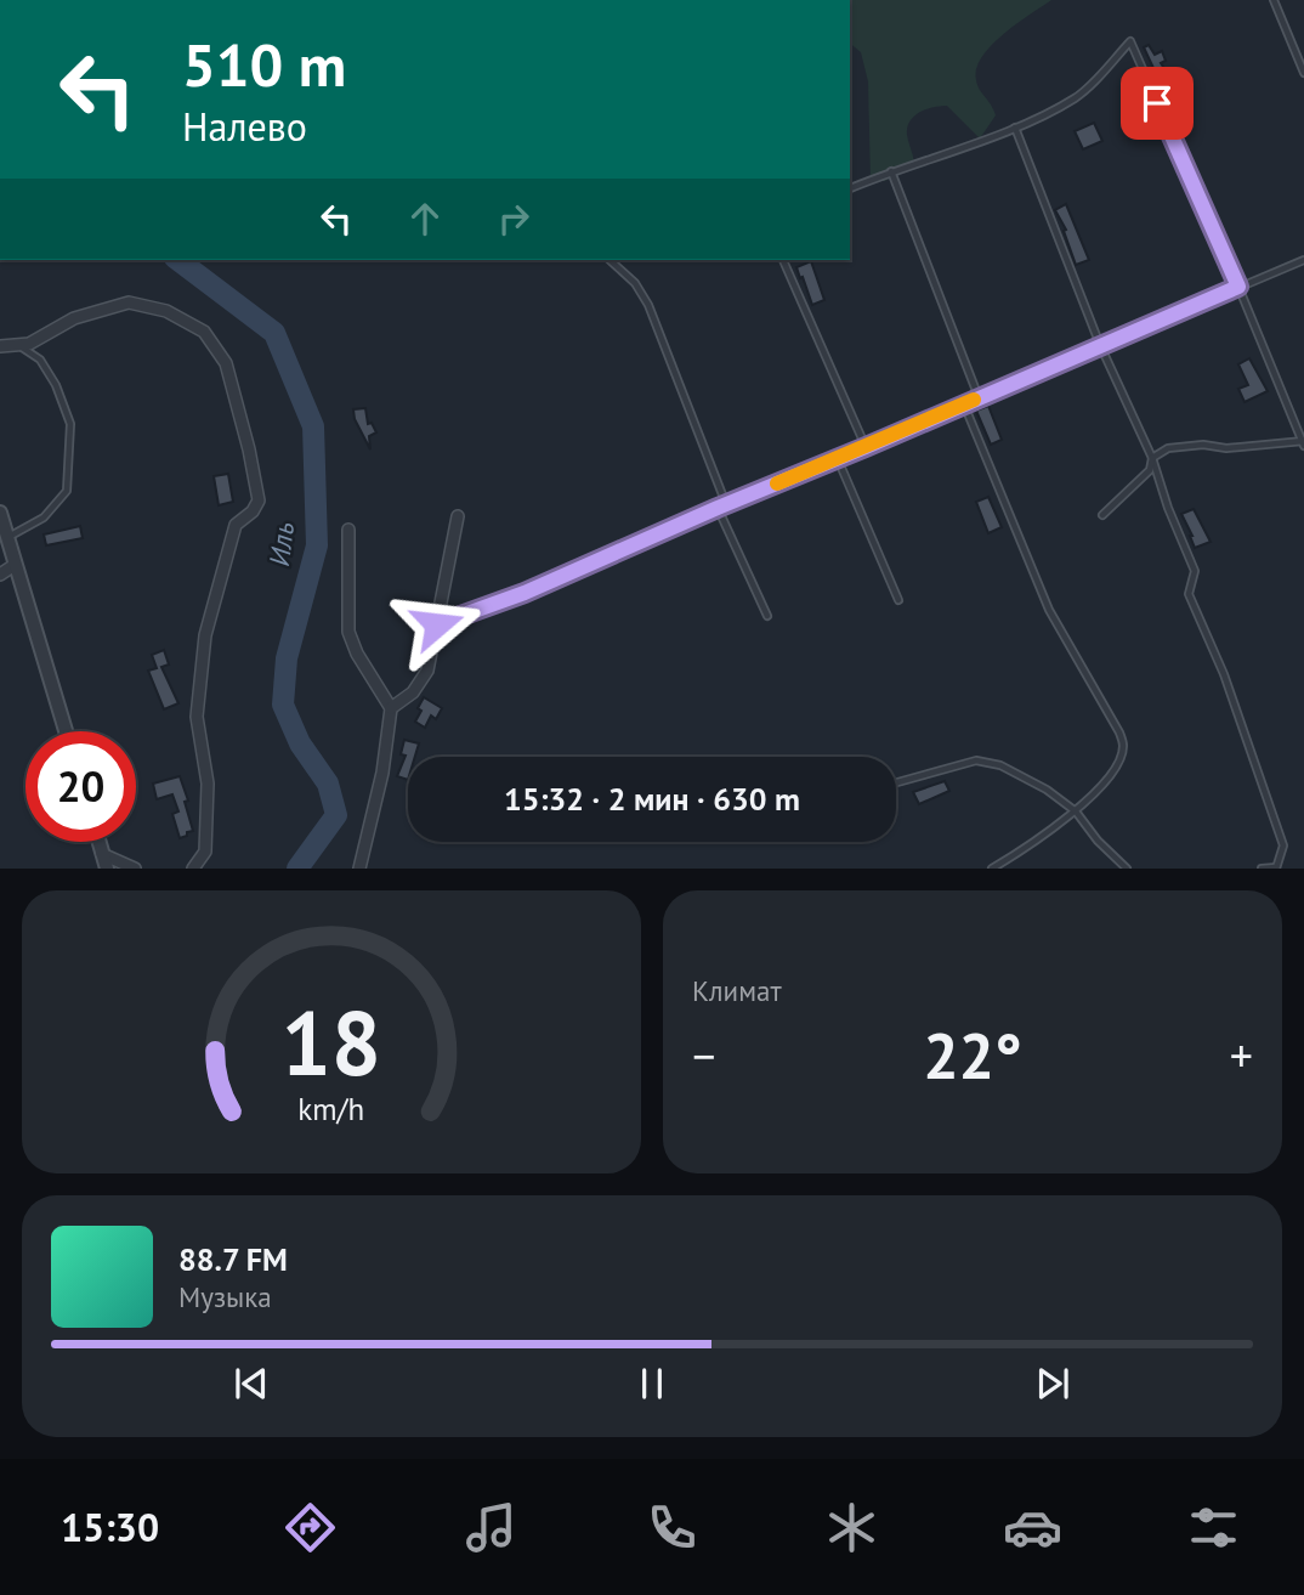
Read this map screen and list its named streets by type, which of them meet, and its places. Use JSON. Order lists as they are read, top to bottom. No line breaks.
{"water":["Иль"],"page":{"turn":["510 m","Налево"],"limit":"20","trip":"15:32 · 2 мин · 630 m","tile":"Климат","heat":["−","22°","+"],"song":["88.7 FM","Музыка"],"tabs":"15:30","gauge":["18","km/h"]}}
